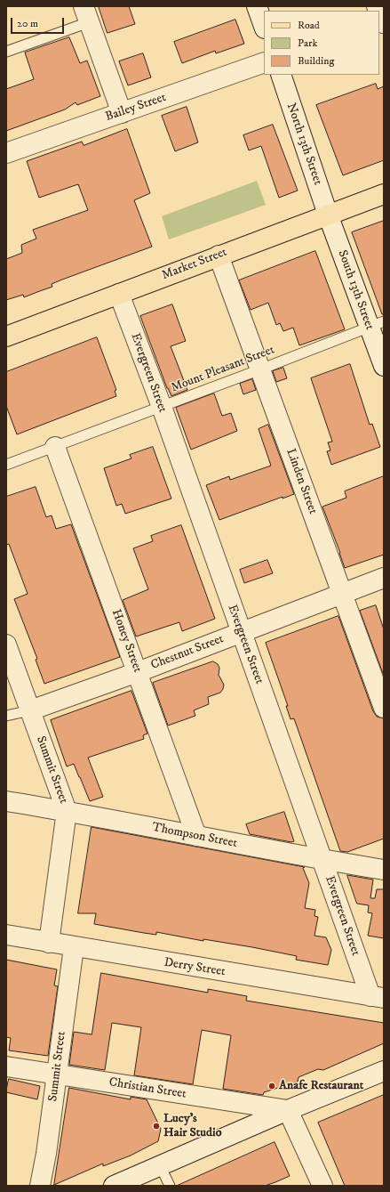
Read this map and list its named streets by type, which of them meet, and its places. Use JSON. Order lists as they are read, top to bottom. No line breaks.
{"streets":{"main road":["Market Street"],"street":["Bailey Street","North 13th Street","South 13th Street","Evergreen Street","Linden Street","Honey Street","Chestnut Street","Summit Street","Thompson Street","Derry Street","Christian Street"],"lane":["Mount Pleasant Street"]},"crossings":[["North 13th Street","Market Street"],["North 13th Street","South 13th Street"],["Market Street","South 13th Street"],["Market Street","Evergreen Street"],["Market Street","Linden Street"],["South 13th Street","Mount Pleasant Street"],["Mount Pleasant Street","Evergreen Street"],["Mount Pleasant Street","Linden Street"],["Mount Pleasant Street","Honey Street"],["Evergreen Street","Chestnut Street"],["Evergreen Street","Thompson Street"],["Evergreen Street","Derry Street"],["Linden Street","Chestnut Street"],["Honey Street","Chestnut Street"],["Honey Street","Thompson Street"],["Chestnut Street","Summit Street"],["Summit Street","Thompson Street"],["Summit Street","Derry Street"],["Summit Street","Christian Street"]],"places":["Anafe Restaurant","Lucy's Hair Studio"],"legend":["Road","Park","Building"],"scale_bar":"20 m"}
